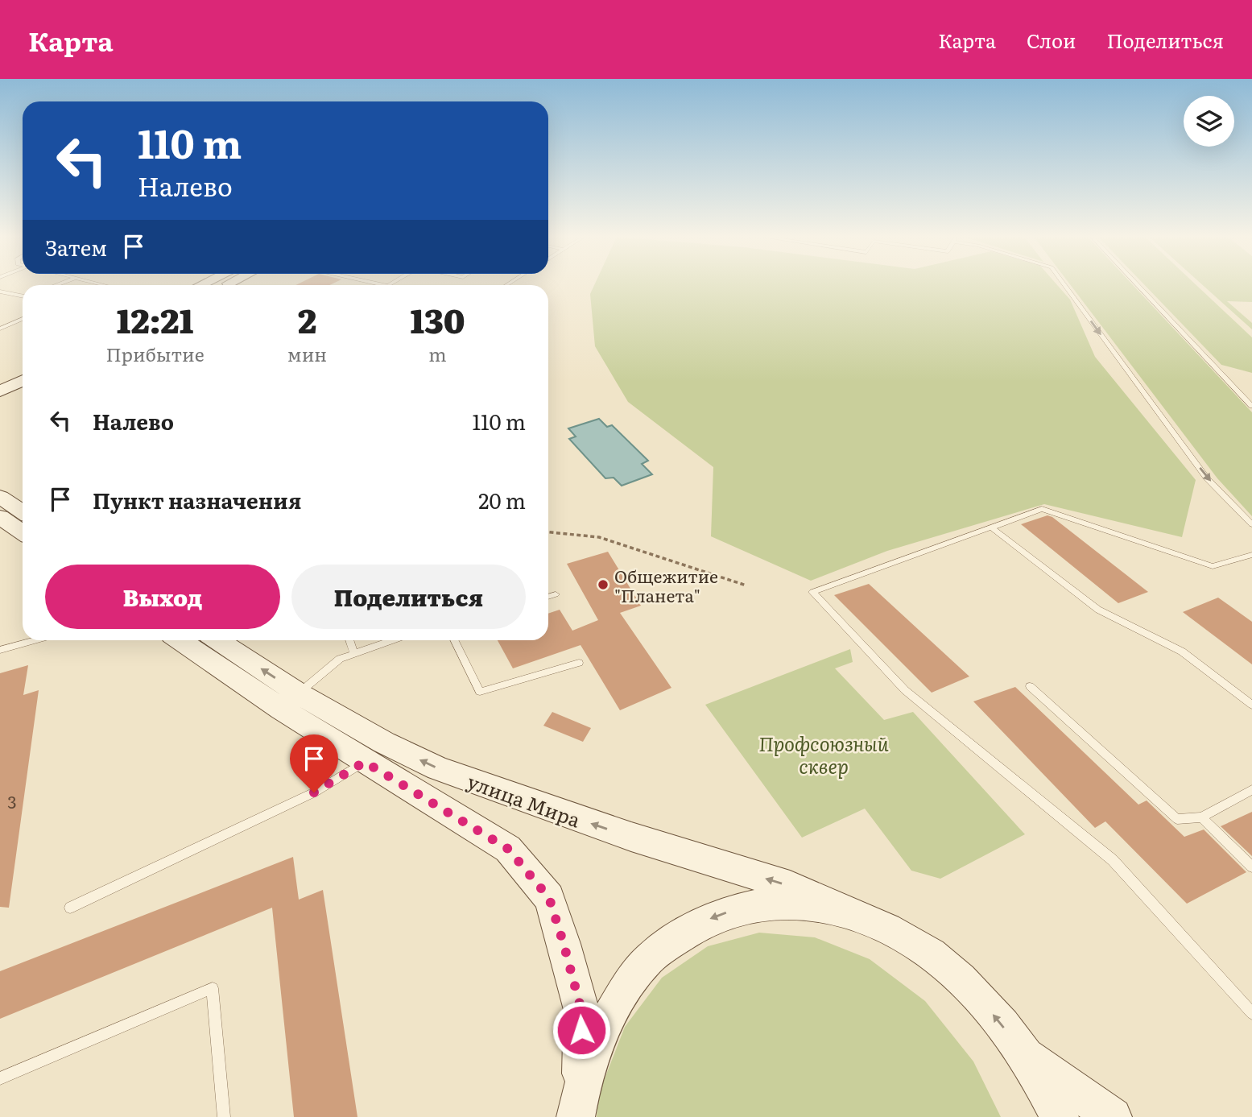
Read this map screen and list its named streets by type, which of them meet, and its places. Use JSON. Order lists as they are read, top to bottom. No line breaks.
{"streets":{"main road":["улица Мира"]},"one_way":["улица Мира"],"parks":["Профсоюзный сквер"],"places":["Общежитие \"Планета\""],"house_numbers":["3"],"page":{"header":"Карта","nav":["Карта","Слои","Поделиться"],"turn":["110 m","Налево"],"then":"Затем","eta":["12:21","Прибытие","2","мин","130","m"],"list":[{"name":"Налево","value":"110 m"},{"name":"Пункт назначения","value":"20 m"}],"buttons":["Выход","Поделиться"]}}
